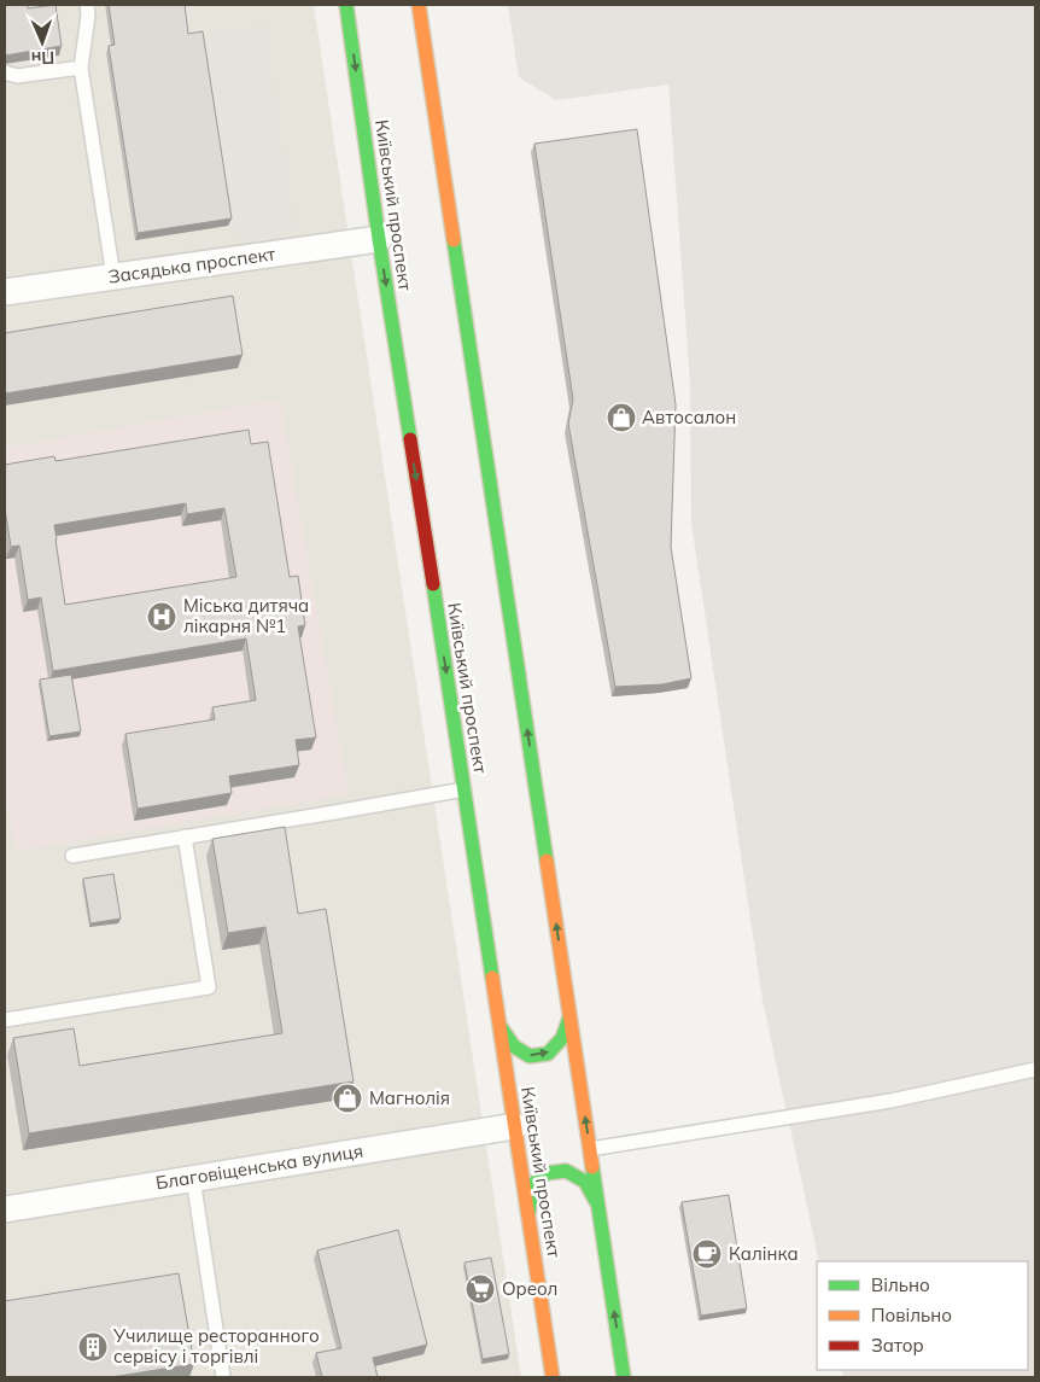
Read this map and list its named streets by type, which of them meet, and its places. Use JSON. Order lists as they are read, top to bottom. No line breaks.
{"streets":{"main road":["Київський проспект"],"street":["Засядька проспект","Благовіщенська вулиця"]},"crossings":[["Київський проспект","Засядька проспект"],["Київський проспект","Благовіщенська вулиця"]],"places":{"shop":["Автосалон","Магнолія"],"hospital":["Міська дитяча лікарня №1"],"cafe":["Калінка"],"supermarket":["Ореол"],"building":["Училище ресторанного сервісу і торгівлі"]},"legend":["Вільно","Повільно","Затор"],"north":"bottom"}
